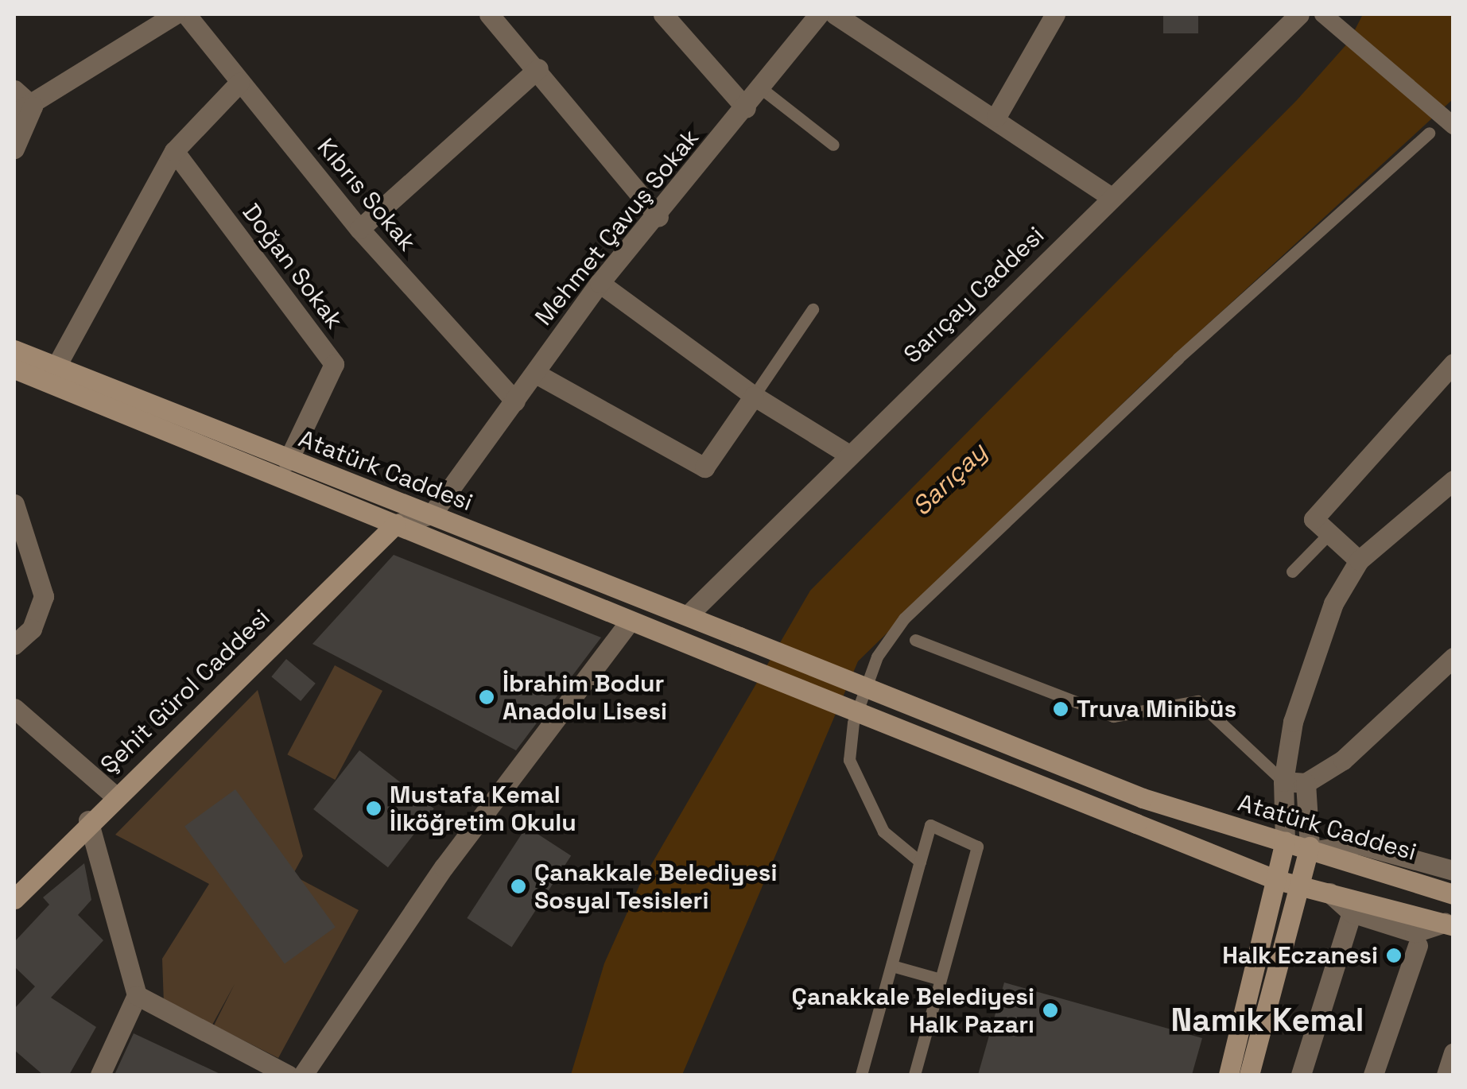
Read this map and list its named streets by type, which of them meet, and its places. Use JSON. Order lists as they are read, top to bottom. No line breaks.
{"streets":{"main road":["Atatürk Caddesi","Şehit Gürol Caddesi"],"street":["Kıbrıs Sokak","Mehmet Çavuş Sokak","Doğan Sokak","Sarıçay Caddesi"]},"crossings":[["Kıbrıs Sokak","Mehmet Çavuş Sokak"],["Mehmet Çavuş Sokak","Atatürk Caddesi"],["Doğan Sokak","Atatürk Caddesi"],["Sarıçay Caddesi","Atatürk Caddesi"],["Atatürk Caddesi","Şehit Gürol Caddesi"]],"districts":["Namık Kemal"],"water":["Sarıçay"],"places":["İbrahim Bodur Anadolu Lisesi","Truva Minibüs","Mustafa Kemal İlköğretim Okulu","Çanakkale Belediyesi Sosyal Tesisleri","Halk Eczanesi","Çanakkale Belediyesi Halk Pazarı"]}
